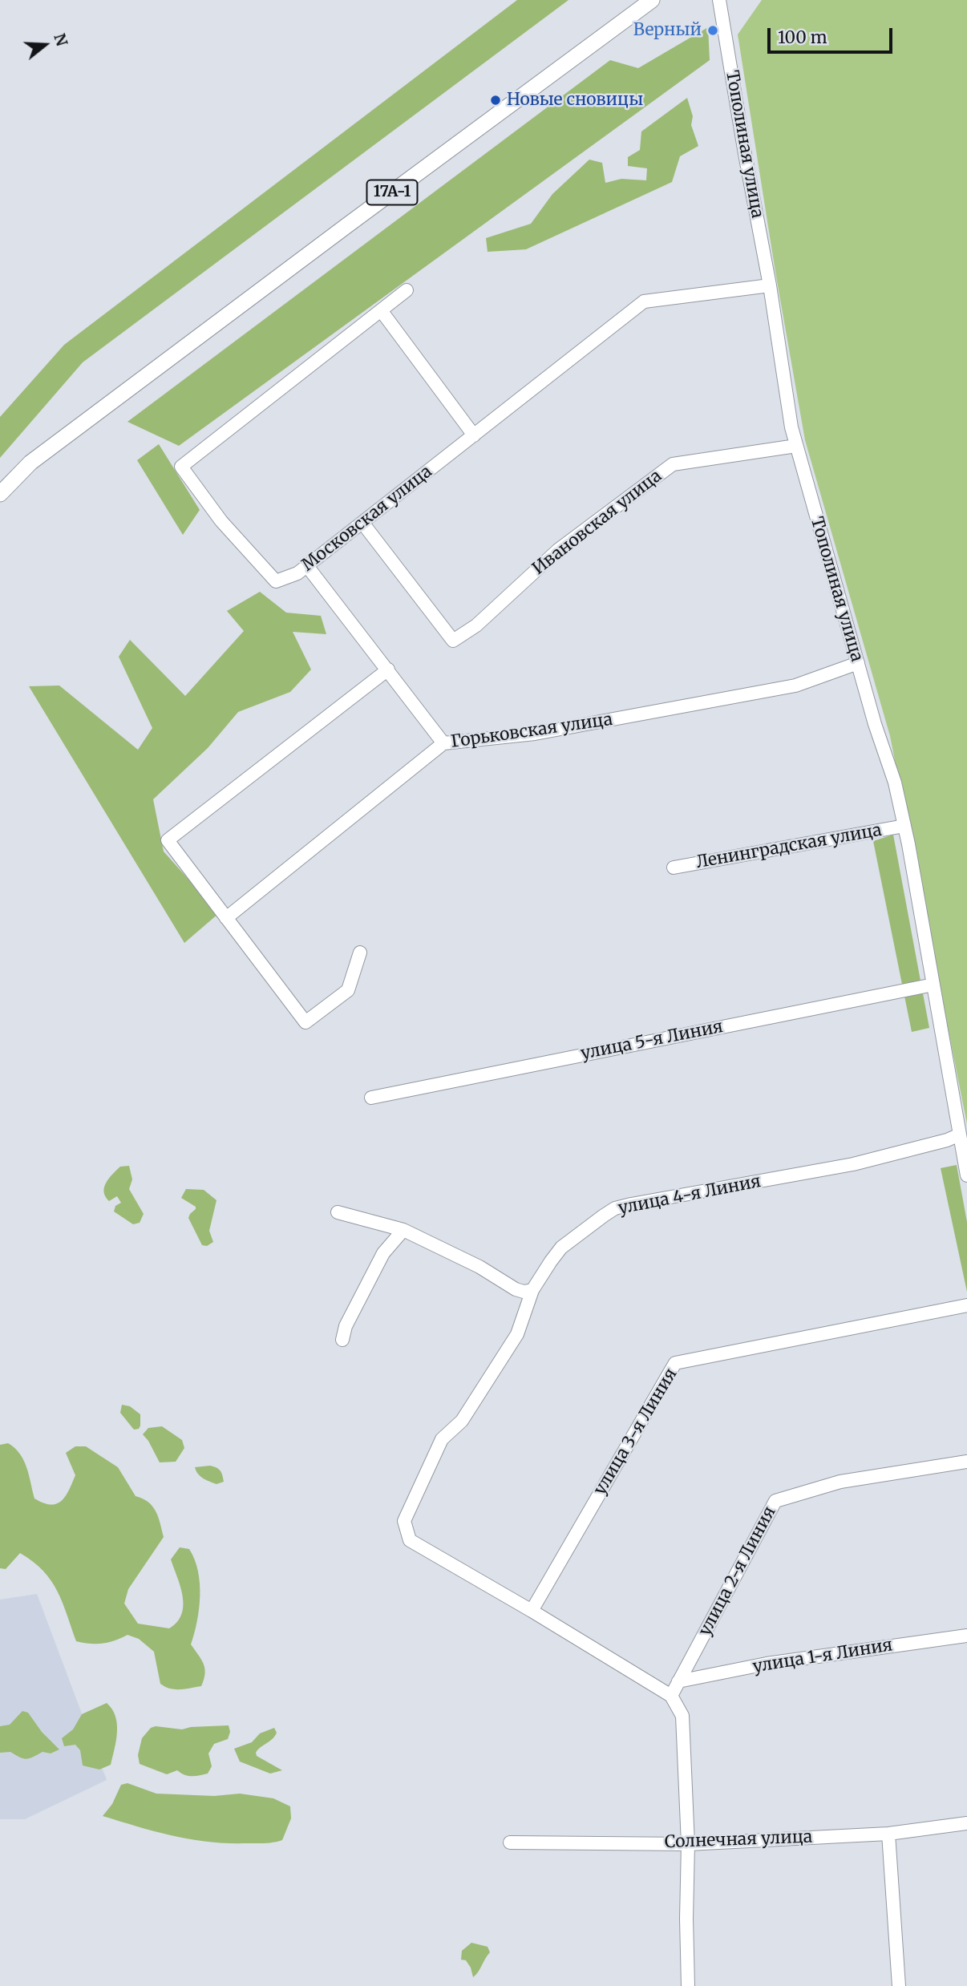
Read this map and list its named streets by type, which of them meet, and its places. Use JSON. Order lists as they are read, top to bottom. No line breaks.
{"streets":{"main road":["17А-1"],"street":["Тополиная улица","Московская улица","Ивановская улица","Горьковская улица","Ленинградская улица","улица 5-я Линия","улица 4-я Линия","улица 3-я Линия","улица 2-я Линия","улица 1-я Линия","Солнечная улица"]},"crossings":[["Тополиная улица","Московская улица"],["Тополиная улица","Ивановская улица"],["Тополиная улица","Горьковская улица"],["Тополиная улица","Ленинградская улица"],["Тополиная улица","улица 5-я Линия"],["Тополиная улица","улица 4-я Линия"],["Московская улица","Ивановская улица"],["улица 4-я Линия","улица 3-я Линия"],["улица 2-я Линия","улица 1-я Линия"]],"places":["Верный","Новые сновицы"],"scale_bar":"100 m","north":"right"}
